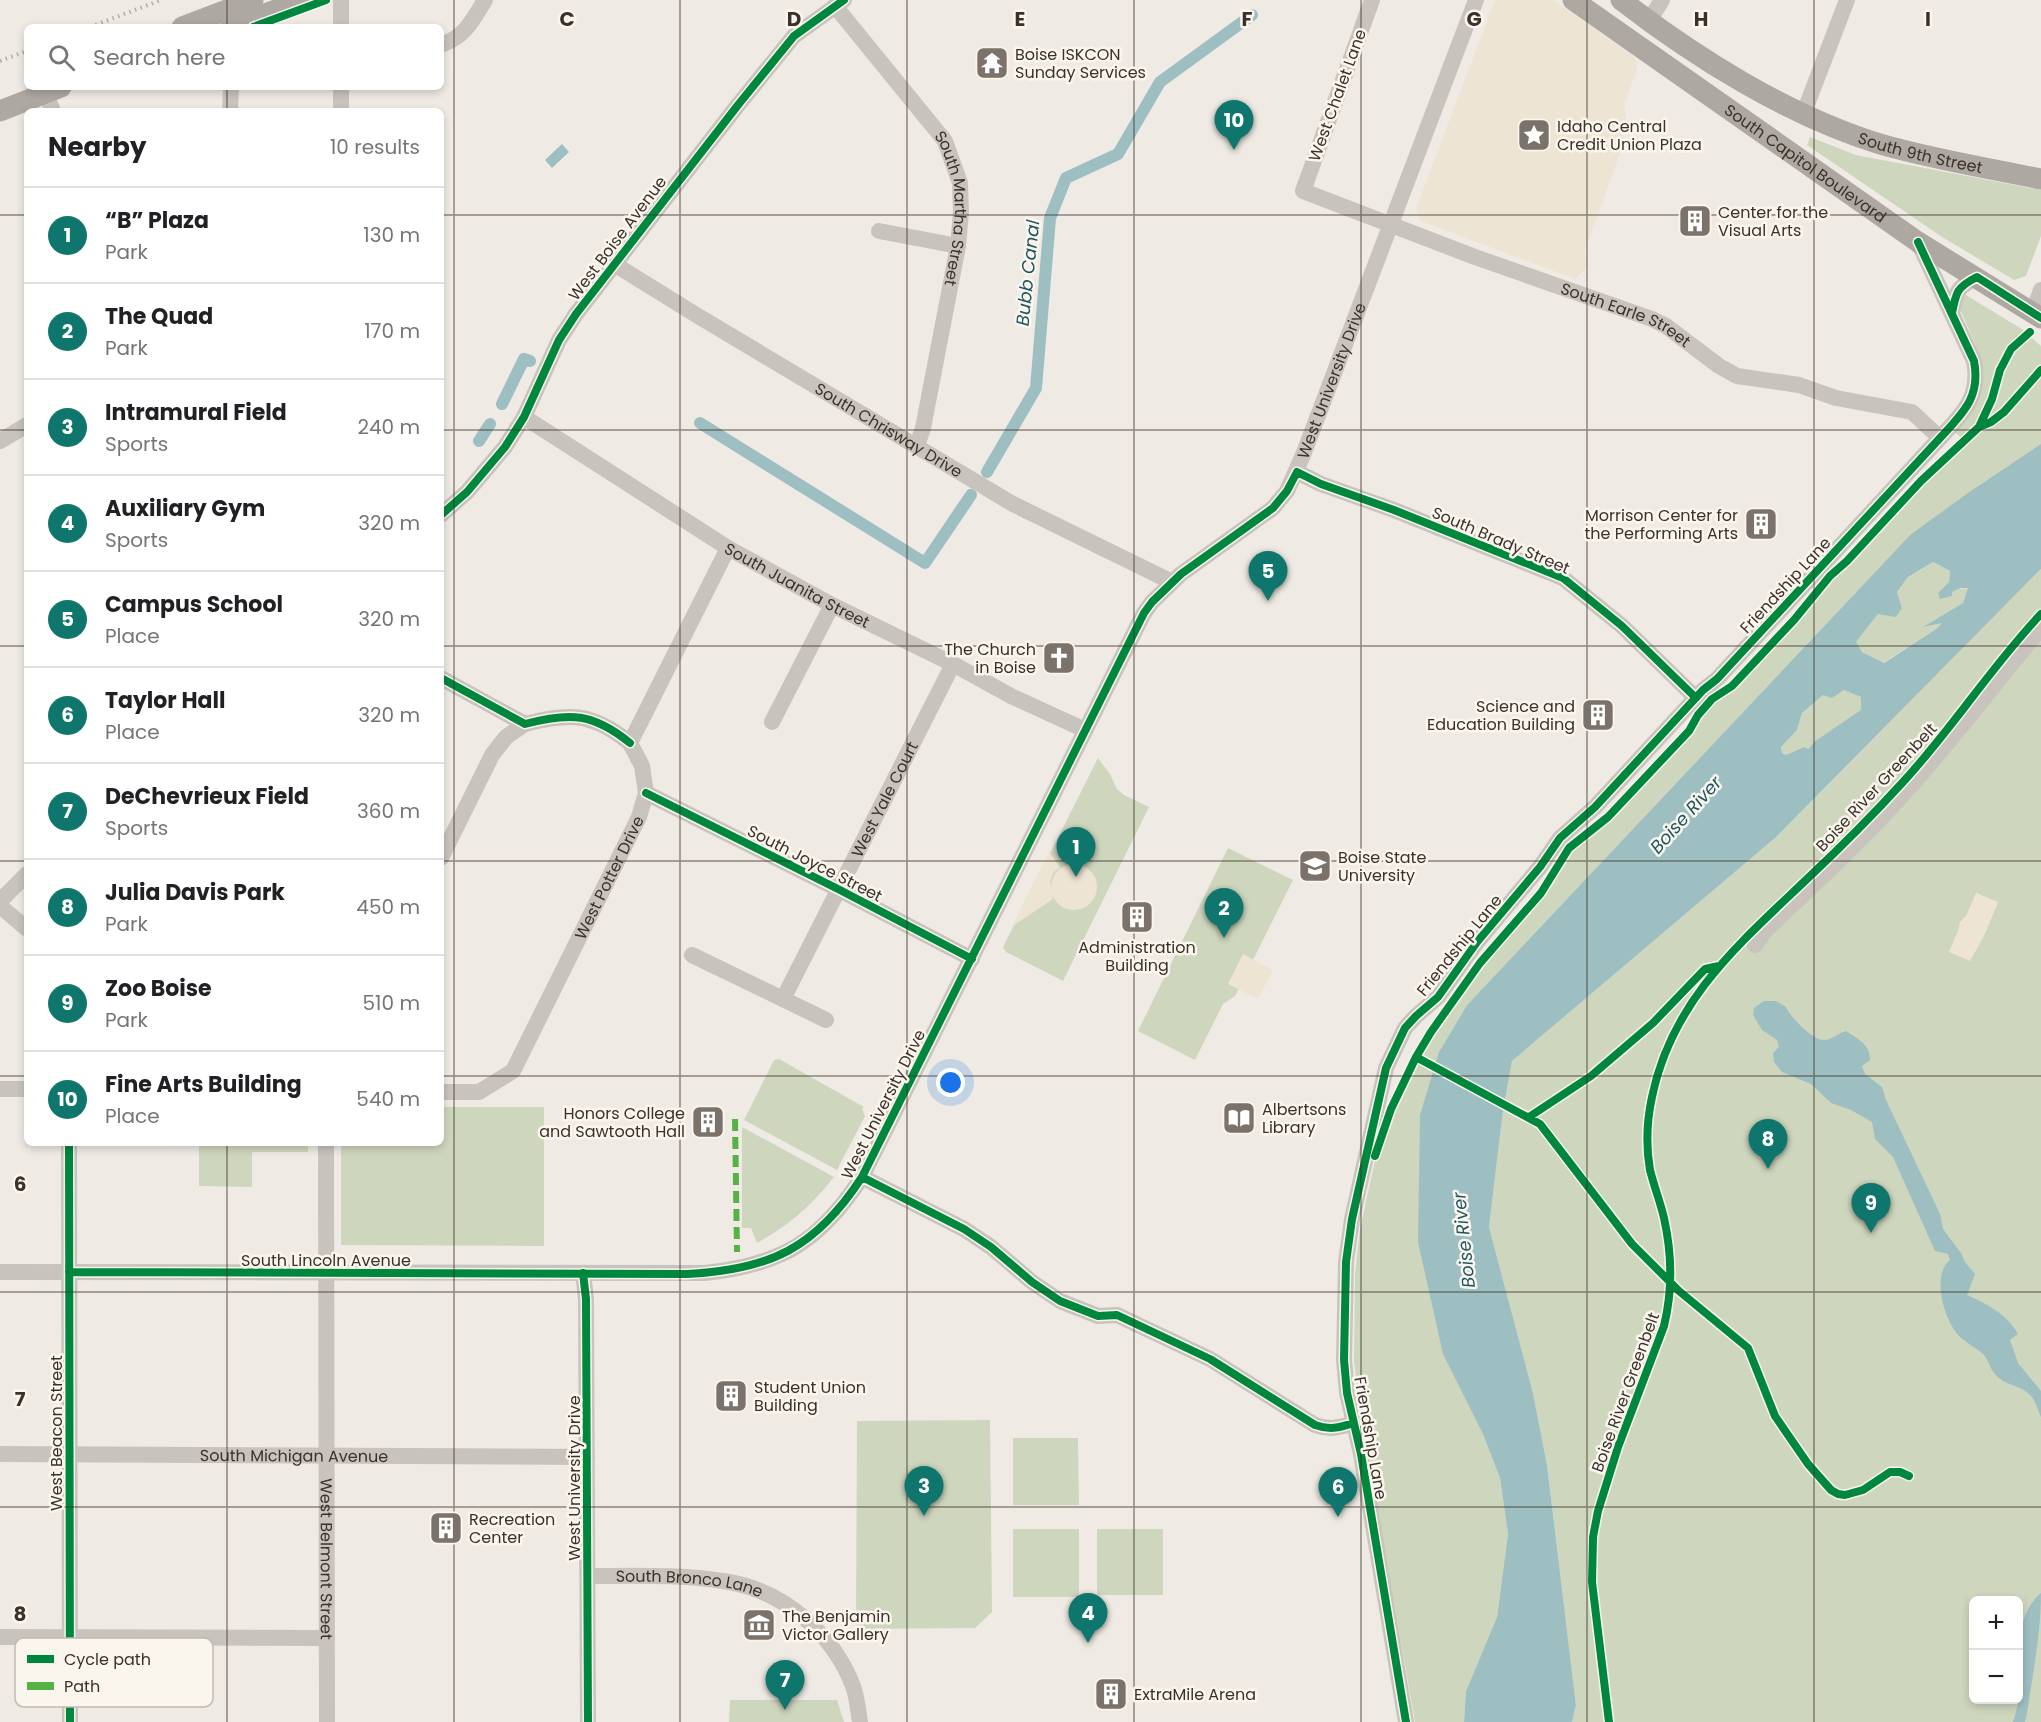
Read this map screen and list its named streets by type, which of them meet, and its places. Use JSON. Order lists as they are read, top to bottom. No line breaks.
{"streets":{"main road":["South 9th Street","South Capitol Boulevard"],"street":["West Chalet Lane","South Martha Street","West Boise Avenue","South Earle Street","West University Drive","South Chrisway Drive","South Brady Street","South Juanita Street","Friendship Lane","West Yale Court","South Joyce Street","West Potter Drive","South Lincoln Avenue","West Beacon Street","South Michigan Avenue","West Belmont Street","South Bronco Lane"],"cycle path":["Boise River Greenbelt"]},"crossings":[["West Chalet Lane","South Earle Street"],["South 9th Street","South Capitol Boulevard"],["South Capitol Boulevard","Friendship Lane"],["South Martha Street","West Boise Avenue"],["South Martha Street","South Chrisway Drive"],["West Boise Avenue","South Chrisway Drive"],["West Boise Avenue","South Juanita Street"],["South Earle Street","West University Drive"],["South Earle Street","Friendship Lane"],["West University Drive","South Chrisway Drive"],["West University Drive","South Brady Street"],["West University Drive","South Juanita Street"],["West University Drive","South Joyce Street"],["West University Drive","South Lincoln Avenue"],["West University Drive","South Michigan Avenue"],["West University Drive","South Bronco Lane"],["South Brady Street","Friendship Lane"],["South Juanita Street","West Yale Court"],["West Yale Court","South Joyce Street"],["South Joyce Street","West Potter Drive"],["South Lincoln Avenue","West Beacon Street"],["South Lincoln Avenue","West Belmont Street"],["West Beacon Street","South Michigan Avenue"],["South Michigan Avenue","West Belmont Street"]],"water":["Bubb Canal","Boise River"],"places":{"temple":["Boise ISKCON Sunday Services"],"place":["Idaho Central Credit Union Plaza"],"building":["Center for the Visual Arts","Morrison Center for the Performing Arts","Science and Education Building","Administration Building","Honors College and Sawtooth Hall","Student Union Building","Recreation Center","ExtraMile Arena"],"church":["The Church in Boise"],"school or university":["Boise State University"],"library":["Albertsons Library"],"museum":["The Benjamin Victor Gallery"]},"legend":["Cycle path","Path"],"page":{"search":"Search here","pins":["10","5","1","2","8","9","3","6","4","7"],"heading":["Nearby","10 results"],"list":[{"mark":"1","name":"“B” Plaza","note":"Park","value":"130 m"},{"mark":"2","name":"The Quad","note":"Park","value":"170 m"},{"mark":"3","name":"Intramural Field","note":"Sports","value":"240 m"},{"mark":"4","name":"Auxiliary Gym","note":"Sports","value":"320 m"},{"mark":"5","name":"Campus School","note":"Place","value":"320 m"},{"mark":"6","name":"Taylor Hall","note":"Place","value":"320 m"},{"mark":"7","name":"DeChevrieux Field","note":"Sports","value":"360 m"},{"mark":"8","name":"Julia Davis Park","note":"Park","value":"450 m"},{"mark":"9","name":"Zoo Boise","note":"Park","value":"510 m"},{"mark":"10","name":"Fine Arts Building","note":"Place","value":"540 m"}],"map_buttons":["+","−"]},"grid":{"columns":["C","D","E","F","G","H","I"],"rows":["6","7","8"]}}
